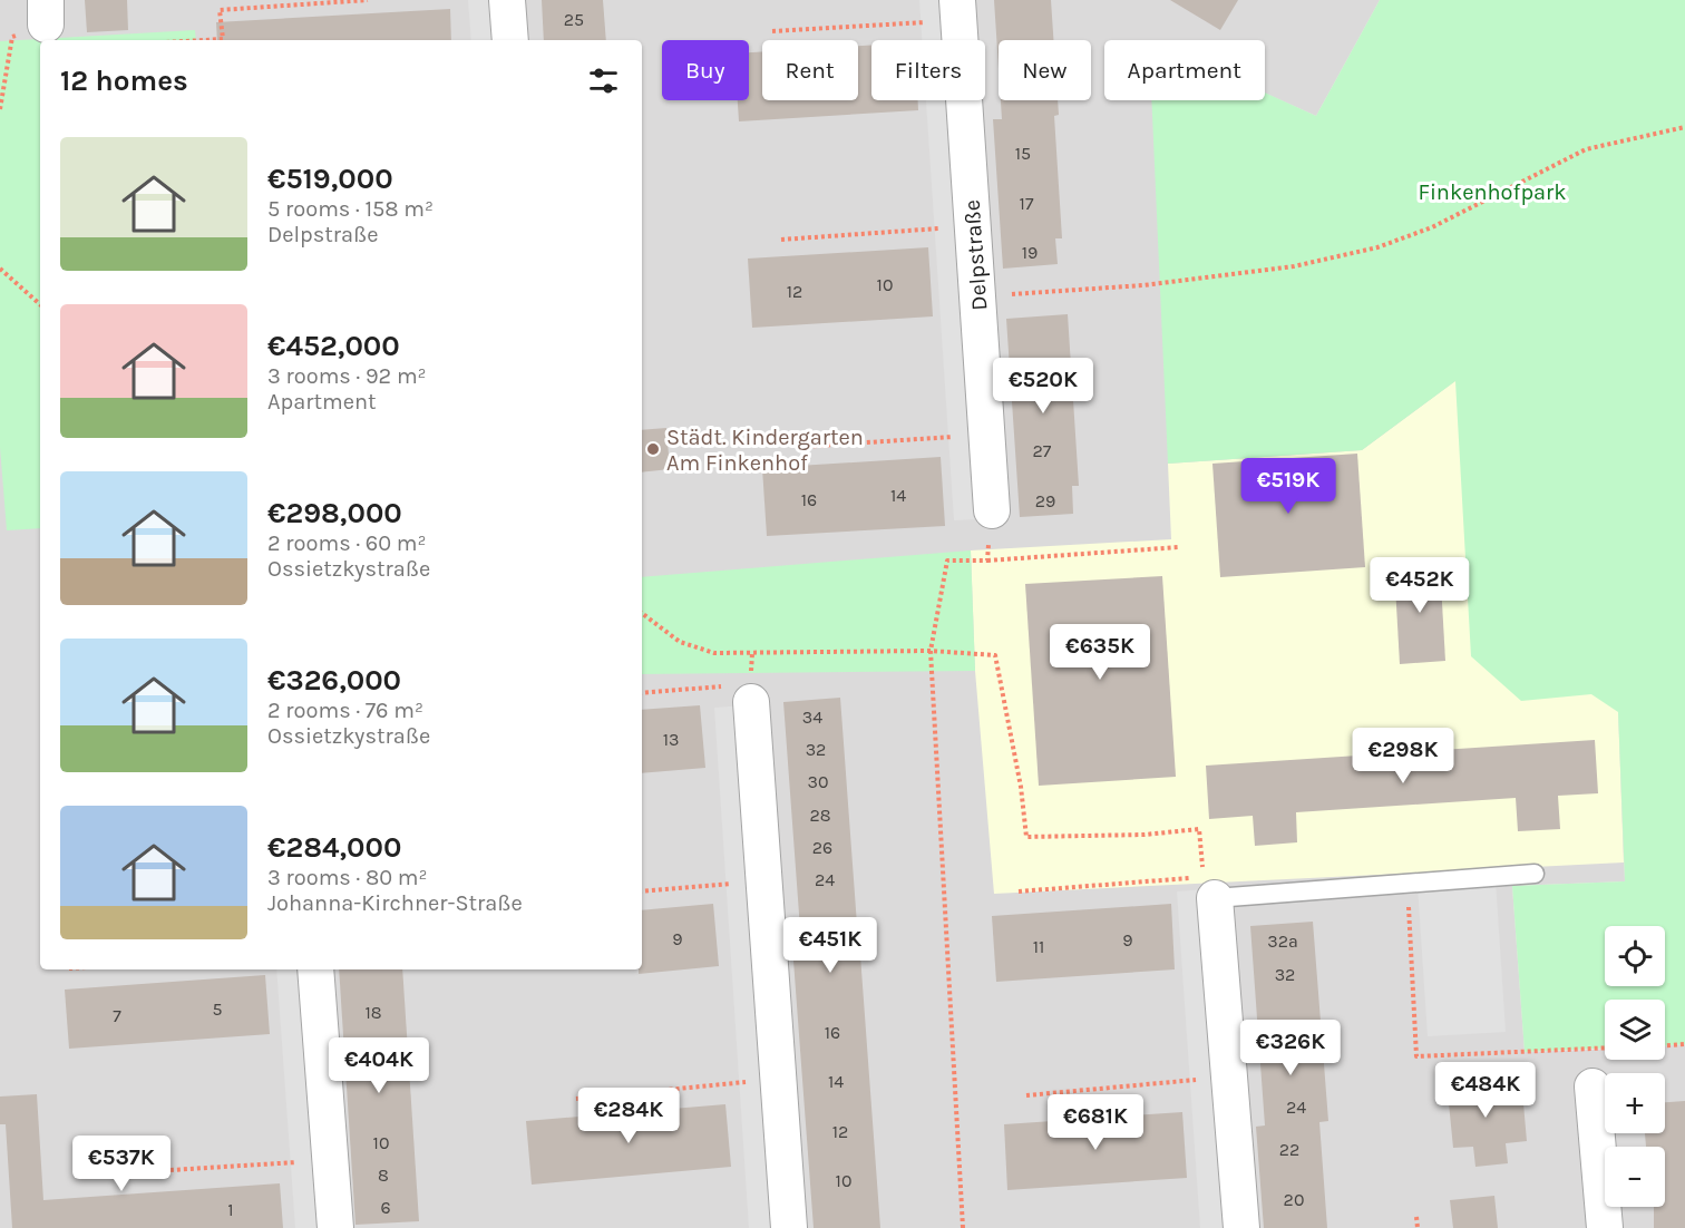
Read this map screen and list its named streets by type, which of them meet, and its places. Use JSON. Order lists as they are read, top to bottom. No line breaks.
{"streets":{"street":["Delpstraße"]},"parks":["Finkenhofpark"],"places":["Städt. Kindergarten Am Finkenhof"],"house_numbers":["25","15","17","19","10","12","27","14","16","29","34","13","32","30","28","26","24","9","9","32a","11","32","5","18","7","16","14","24","12","10","22","8","10","20","6","1"],"page":{"chip":["Buy","Rent","Filters","New","Apartment"],"heading":"12 homes","list":[{"name":"€519,000","note":"5 rooms · 158 m² · Delpstraße"},{"name":"€452,000","note":"3 rooms · 92 m² · Apartment"},{"name":"€298,000","note":"2 rooms · 60 m² · Ossietzkystraße"},{"name":"€326,000","note":"2 rooms · 76 m² · Ossietzkystraße"},{"name":"€284,000","note":"3 rooms · 80 m² · Johanna-Kirchner-Straße"}],"price":["€520K","€519K","€452K","€635K","€298K","€451K","€326K","€404K","€484K","€284K","€681K","€537K"],"map_buttons":["+","−"]}}
